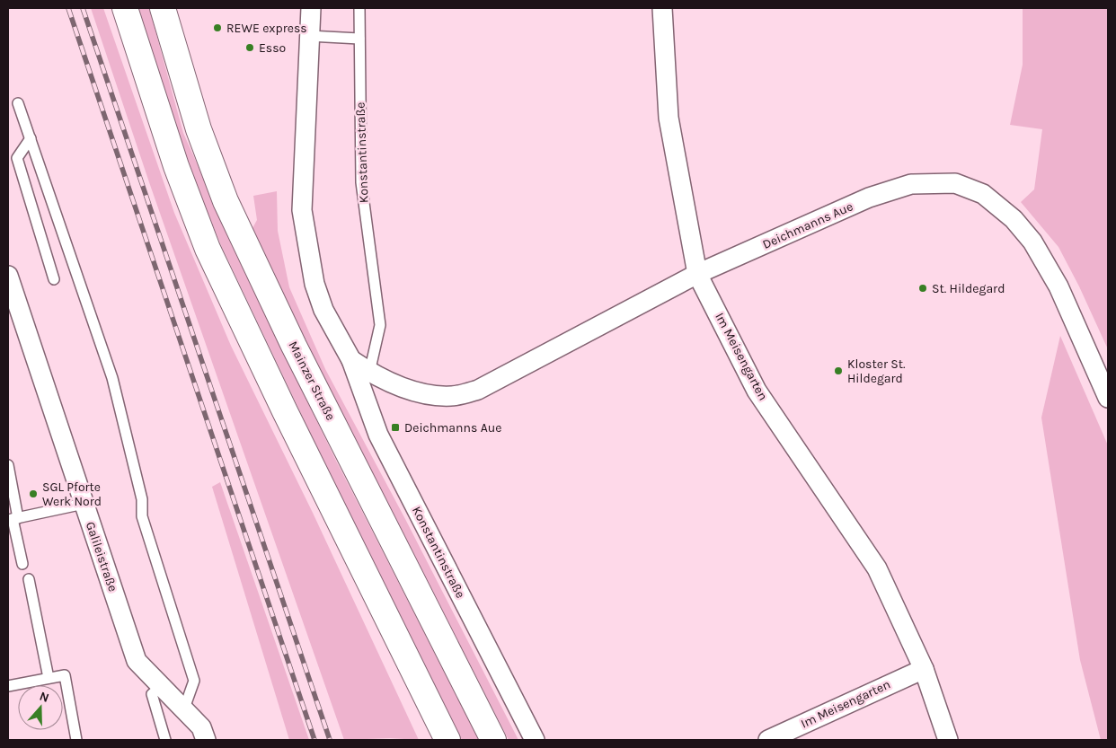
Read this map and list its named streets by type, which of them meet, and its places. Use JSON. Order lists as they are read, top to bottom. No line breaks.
{"streets":{"main road":["Mainzer Straße"],"street":["Konstantinstraße","Deichmanns Aue","Im Meisengarten","Galileistraße"]},"crossings":[["Konstantinstraße","Deichmanns Aue"],["Deichmanns Aue","Im Meisengarten"]],"places":{"other":["REWE express","Esso","St. Hildegard","Kloster St. Hildegard","SGL Pforte Werk Nord"],"transit":["Deichmanns Aue"]},"north":"top"}
